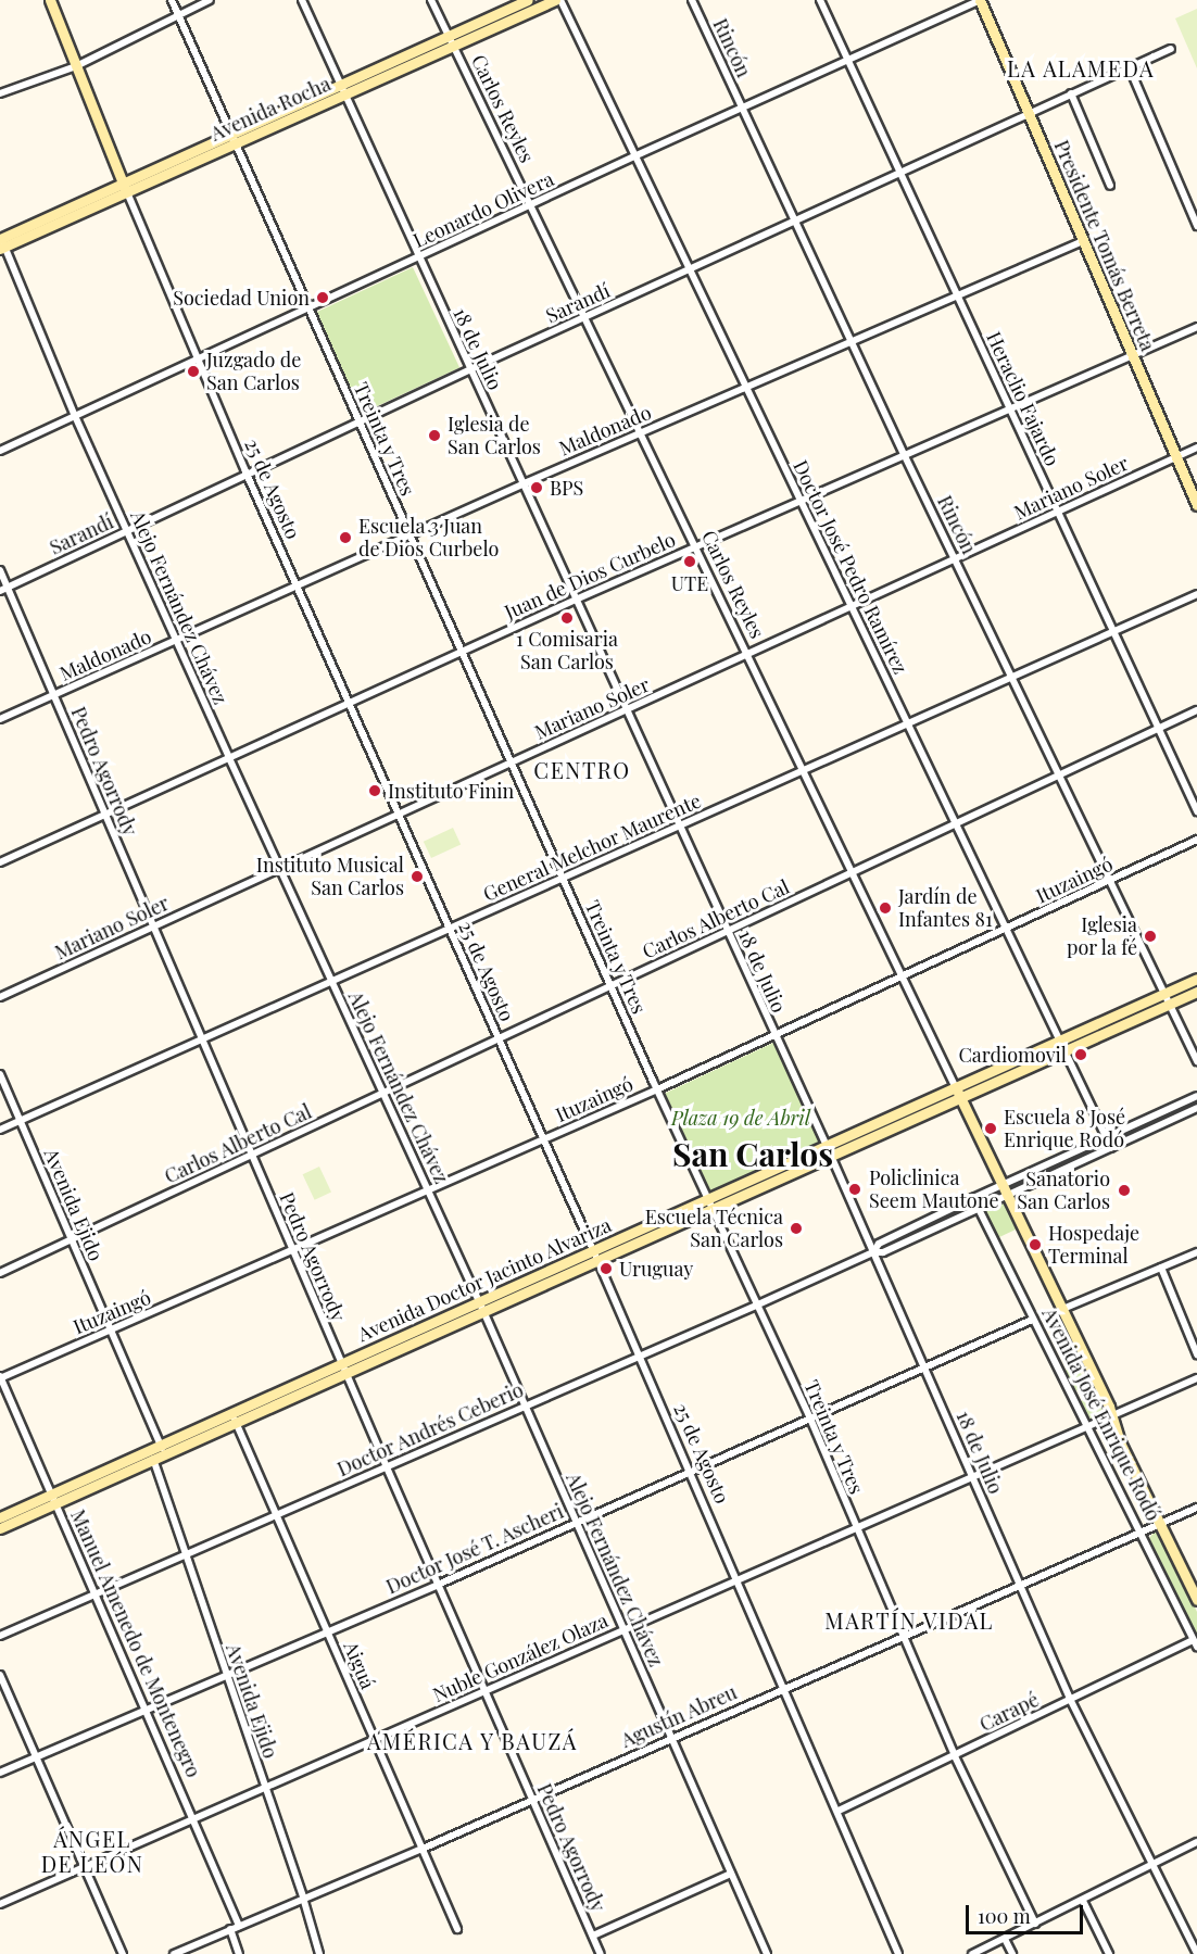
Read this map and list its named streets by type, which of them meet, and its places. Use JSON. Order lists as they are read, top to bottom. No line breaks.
{"streets":{"main road":["Avenida Rocha","Carlos Reyles","Presidente Tomás Berreta","25 de Agosto","Avenida Doctor Jacinto Alvariza","Avenida José Enrique Rodó"],"street":["Rincón","Leonardo Olivera","Sarandí","18 de Julio","Heraclio Fajardo","Maldonado","Treinta y Tres","Mariano Soler","Doctor José Pedro Ramírez","Juan de Dios Curbelo","Alejo Fernández Chávez","Pedro Agorrody","General Melchor Maurente","Ituzaingó","Carlos Alberto Cal","Avenida Ejido","Doctor Andrés Ceberio","Doctor José T. Ascheri","Manuel Amenedo de Montenegro","Nuble González Olaza","Aiguá","Carapé","Agustín Abreu"]},"crossings":[["Rincón","Leonardo Olivera"],["Rincón","Sarandí"],["Rincón","Maldonado"],["Rincón","Mariano Soler"],["Rincón","Juan de Dios Curbelo"],["Rincón","General Melchor Maurente"],["Rincón","Ituzaingó"],["Rincón","Carlos Alberto Cal"],["Rincón","Avenida Doctor Jacinto Alvariza"],["Avenida Rocha","Carlos Reyles"],["Avenida Rocha","18 de Julio"],["Avenida Rocha","Treinta y Tres"],["Avenida Rocha","25 de Agosto"],["Avenida Rocha","Alejo Fernández Chávez"],["Carlos Reyles","Leonardo Olivera"],["Carlos Reyles","Sarandí"],["Carlos Reyles","Maldonado"],["Carlos Reyles","Mariano Soler"],["Carlos Reyles","Juan de Dios Curbelo"],["Carlos Reyles","General Melchor Maurente"],["Carlos Reyles","Ituzaingó"],["Carlos Reyles","Carlos Alberto Cal"],["Carlos Reyles","Avenida Doctor Jacinto Alvariza"],["Carlos Reyles","Avenida José Enrique Rodó"],["Carlos Reyles","Doctor Andrés Ceberio"],["Leonardo Olivera","Presidente Tomás Berreta"],["Leonardo Olivera","18 de Julio"],["Leonardo Olivera","Heraclio Fajardo"],["Leonardo Olivera","Treinta y Tres"],["Leonardo Olivera","25 de Agosto"],["Leonardo Olivera","Doctor José Pedro Ramírez"],["Leonardo Olivera","Alejo Fernández Chávez"],["Presidente Tomás Berreta","Sarandí"],["Presidente Tomás Berreta","Maldonado"],["Presidente Tomás Berreta","Mariano Soler"],["Presidente Tomás Berreta","Juan de Dios Curbelo"],["Sarandí","18 de Julio"],["Sarandí","Heraclio Fajardo"],["Sarandí","Treinta y Tres"],["Sarandí","25 de Agosto"],["Sarandí","Doctor José Pedro Ramírez"],["Sarandí","Alejo Fernández Chávez"],["Sarandí","Pedro Agorrody"],["18 de Julio","Maldonado"],["18 de Julio","Mariano Soler"],["18 de Julio","Juan de Dios Curbelo"],["18 de Julio","General Melchor Maurente"],["18 de Julio","Ituzaingó"],["18 de Julio","Carlos Alberto Cal"],["18 de Julio","Avenida Doctor Jacinto Alvariza"],["18 de Julio","Doctor Andrés Ceberio"],["18 de Julio","Doctor José T. Ascheri"],["18 de Julio","Nuble González Olaza"],["18 de Julio","Carapé"],["18 de Julio","Agustín Abreu"],["Heraclio Fajardo","Maldonado"],["Heraclio Fajardo","Mariano Soler"],["Heraclio Fajardo","Juan de Dios Curbelo"],["Heraclio Fajardo","General Melchor Maurente"],["Heraclio Fajardo","Carlos Alberto Cal"],["Maldonado","Treinta y Tres"],["Maldonado","25 de Agosto"],["Maldonado","Doctor José Pedro Ramírez"],["Maldonado","Alejo Fernández Chávez"],["Maldonado","Pedro Agorrody"],["Treinta y Tres","Mariano Soler"],["Treinta y Tres","Juan de Dios Curbelo"],["Treinta y Tres","General Melchor Maurente"],["Treinta y Tres","Ituzaingó"],["Treinta y Tres","Carlos Alberto Cal"],["Treinta y Tres","Avenida Doctor Jacinto Alvariza"],["Treinta y Tres","Doctor Andrés Ceberio"],["Treinta y Tres","Doctor José T. Ascheri"],["Treinta y Tres","Nuble González Olaza"],["Treinta y Tres","Carapé"],["Treinta y Tres","Agustín Abreu"],["Mariano Soler","25 de Agosto"],["Mariano Soler","Doctor José Pedro Ramírez"],["Mariano Soler","Alejo Fernández Chávez"],["Mariano Soler","Pedro Agorrody"],["25 de Agosto","Juan de Dios Curbelo"],["25 de Agosto","General Melchor Maurente"],["25 de Agosto","Ituzaingó"],["25 de Agosto","Carlos Alberto Cal"],["25 de Agosto","Avenida Doctor Jacinto Alvariza"],["25 de Agosto","Doctor Andrés Ceberio"],["25 de Agosto","Doctor José T. Ascheri"],["25 de Agosto","Nuble González Olaza"],["25 de Agosto","Carapé"],["25 de Agosto","Agustín Abreu"],["Doctor José Pedro Ramírez","Juan de Dios Curbelo"],["Doctor José Pedro Ramírez","General Melchor Maurente"],["Doctor José Pedro Ramírez","Ituzaingó"],["Doctor José Pedro Ramírez","Carlos Alberto Cal"],["Doctor José Pedro Ramírez","Avenida Doctor Jacinto Alvariza"],["Doctor José Pedro Ramírez","Doctor Andrés Ceberio"],["Juan de Dios Curbelo","Alejo Fernández Chávez"],["Juan de Dios Curbelo","Pedro Agorrody"],["Alejo Fernández Chávez","General Melchor Maurente"],["Alejo Fernández Chávez","Ituzaingó"],["Alejo Fernández Chávez","Carlos Alberto Cal"],["Alejo Fernández Chávez","Avenida Doctor Jacinto Alvariza"],["Alejo Fernández Chávez","Doctor Andrés Ceberio"],["Alejo Fernández Chávez","Doctor José T. Ascheri"],["Alejo Fernández Chávez","Nuble González Olaza"],["Alejo Fernández Chávez","Agustín Abreu"],["Pedro Agorrody","General Melchor Maurente"],["Pedro Agorrody","Ituzaingó"],["Pedro Agorrody","Carlos Alberto Cal"],["Pedro Agorrody","Avenida Doctor Jacinto Alvariza"],["Pedro Agorrody","Doctor Andrés Ceberio"],["Pedro Agorrody","Doctor José T. Ascheri"],["Pedro Agorrody","Nuble González Olaza"],["Pedro Agorrody","Agustín Abreu"],["General Melchor Maurente","Avenida Ejido"],["Ituzaingó","Avenida Ejido"],["Ituzaingó","Manuel Amenedo de Montenegro"],["Carlos Alberto Cal","Avenida Ejido"],["Avenida Ejido","Avenida Doctor Jacinto Alvariza"],["Avenida Ejido","Doctor Andrés Ceberio"],["Avenida Ejido","Doctor José T. Ascheri"],["Avenida Ejido","Nuble González Olaza"],["Avenida Ejido","Agustín Abreu"],["Avenida Doctor Jacinto Alvariza","Manuel Amenedo de Montenegro"],["Avenida Doctor Jacinto Alvariza","Aiguá"],["Avenida José Enrique Rodó","Doctor Andrés Ceberio"],["Avenida José Enrique Rodó","Doctor José T. Ascheri"],["Avenida José Enrique Rodó","Nuble González Olaza"],["Avenida José Enrique Rodó","Carapé"],["Avenida José Enrique Rodó","Agustín Abreu"],["Doctor Andrés Ceberio","Manuel Amenedo de Montenegro"],["Doctor Andrés Ceberio","Aiguá"],["Doctor José T. Ascheri","Manuel Amenedo de Montenegro"],["Doctor José T. Ascheri","Aiguá"],["Manuel Amenedo de Montenegro","Nuble González Olaza"],["Manuel Amenedo de Montenegro","Agustín Abreu"],["Nuble González Olaza","Aiguá"],["Aiguá","Agustín Abreu"]],"districts":["LA ALAMEDA","CENTRO","San Carlos","MARTÍN VIDAL","AMÉRICA Y BAUZÁ","ÁNGEL DE LEÓN"],"parks":["Plaza 19 de Abril"],"places":["Sociedad Union","Juzgado de San Carlos","Iglesia de San Carlos","BPS","Escuela 3 Juan de Dios Curbelo","UTE","1 Comisaria San Carlos","Instituto Finin","Instituto Musical San Carlos","Jardín de Infantes 81","Iglesia por la fé","Cardiomovil","Escuela 8 José Enrique Rodó","Policlinica Seem Mautone","Sanatorio San Carlos","Escuela Técnica San Carlos","Hospedaje Terminal","Uruguay"],"scale_bar":"100 m"}
